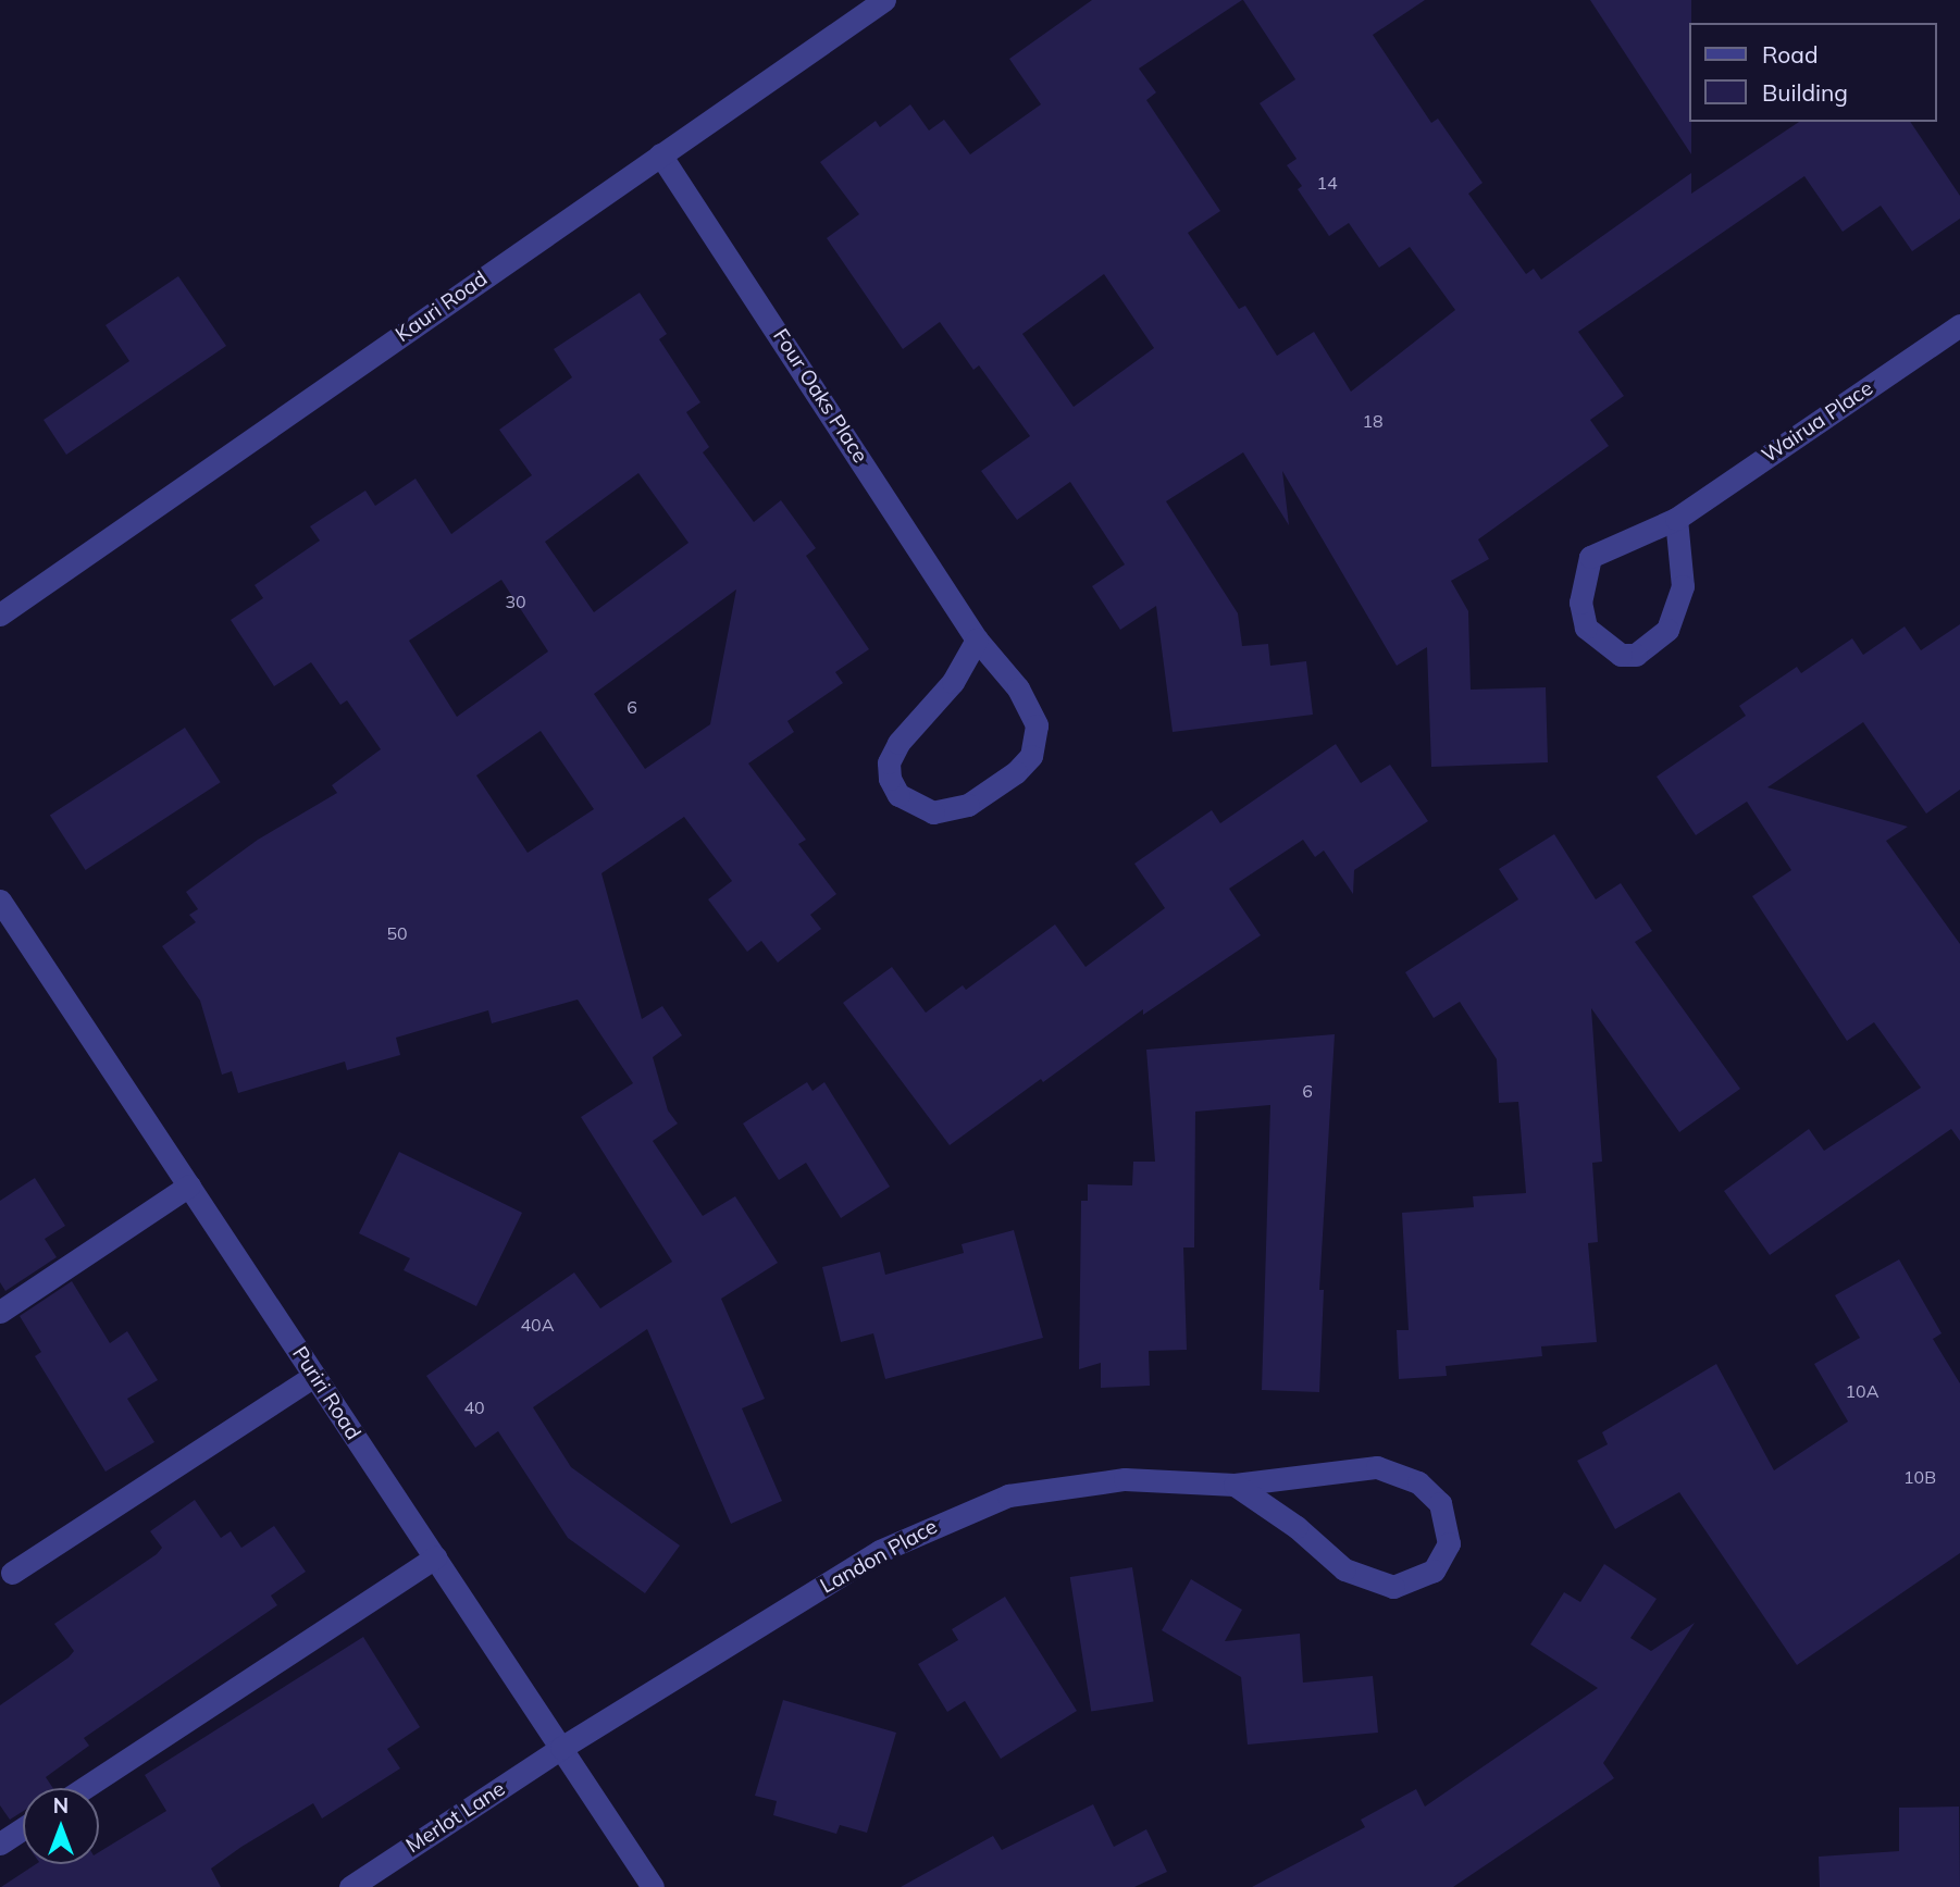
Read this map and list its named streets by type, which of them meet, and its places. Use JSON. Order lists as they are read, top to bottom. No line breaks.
{"streets":{"street":["Kauri Road","Four Oaks Place","Wairua Place","Puriri Road","Landon Place","Merlot Lane"]},"crossings":[["Kauri Road","Four Oaks Place"],["Puriri Road","Landon Place"],["Puriri Road","Merlot Lane"],["Landon Place","Merlot Lane"]],"house_numbers":["14","18","30","6","50","6","40A","10A","40","10B"],"legend":["Road","Building"],"north":"top"}
